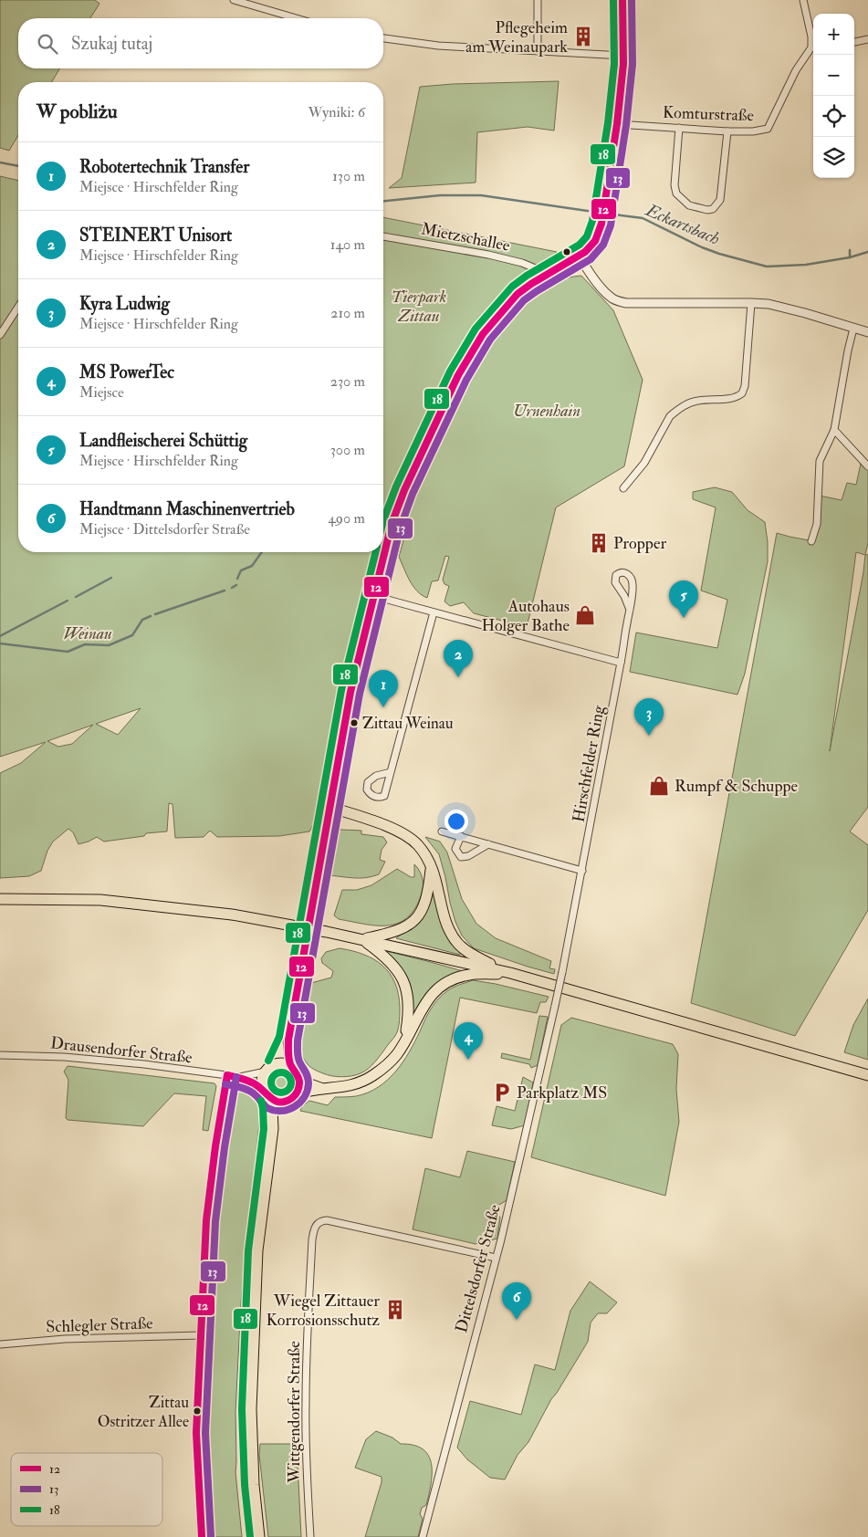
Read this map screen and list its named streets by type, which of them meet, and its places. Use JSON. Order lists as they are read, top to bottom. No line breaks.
{"streets":{"street":["Komturstraße","Mietzschallee","Hirschfelder Ring","Drausendorfer Straße","Dittelsdorfer Straße","Schlegler Straße","Wittgendorfer Straße"]},"crossings":[["Hirschfelder Ring","Dittelsdorfer Straße"],["Dittelsdorfer Straße","Wittgendorfer Straße"]],"water":["Eckartsbach"],"parks":["Tierpark Zittau","Urnenhain","Weinau"],"places":{"building":["Pflegeheim am Weinaupark","Propper","Wiegel Zittauer Korrosionsschutz"],"shop":["Autohaus Holger Bathe","Rumpf & Schuppe"],"other":["Zittau Weinau","Zittau Ostritzer Allee"],"parking":["Parkplatz MS"]},"lines":["transit line 12","transit line 13","transit line 18"],"legend":["12","13","18"],"page":{"map_buttons":["+","−"],"search":"Szukaj tutaj","heading":["W pobliżu","Wyniki: 6"],"list":[{"mark":"1","name":"Robotertechnik Transfer","note":"Miejsce · Hirschfelder Ring","value":"130 m"},{"mark":"2","name":"STEINERT Unisort","note":"Miejsce · Hirschfelder Ring","value":"140 m"},{"mark":"3","name":"Kyra Ludwig","note":"Miejsce · Hirschfelder Ring","value":"210 m"},{"mark":"4","name":"MS PowerTec","note":"Miejsce","value":"230 m"},{"mark":"5","name":"Landfleischerei Schüttig","note":"Miejsce · Hirschfelder Ring","value":"300 m"},{"mark":"6","name":"Handtmann Maschinenvertrieb","note":"Miejsce · Dittelsdorfer Straße","value":"490 m"}],"pins":["5","2","1","3","4","6"]}}
